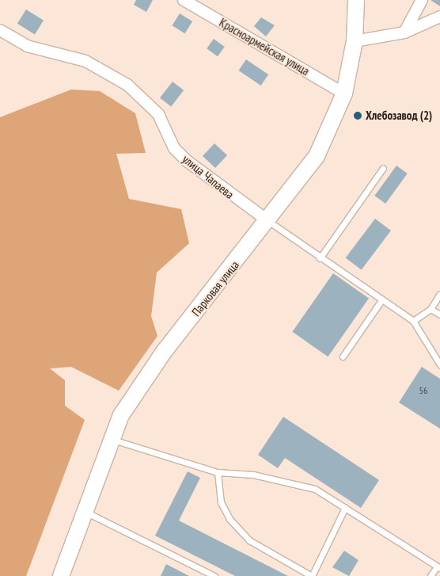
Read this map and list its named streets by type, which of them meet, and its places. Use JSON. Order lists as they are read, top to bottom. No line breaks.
{"streets":{"main road":["Парковая улица"],"street":["Красноармейская улица","улица Чапаева"]},"crossings":[["Красноармейская улица","Парковая улица"],["улица Чапаева","Парковая улица"]],"places":["Хлебозавод (2)"],"house_numbers":["56"]}
